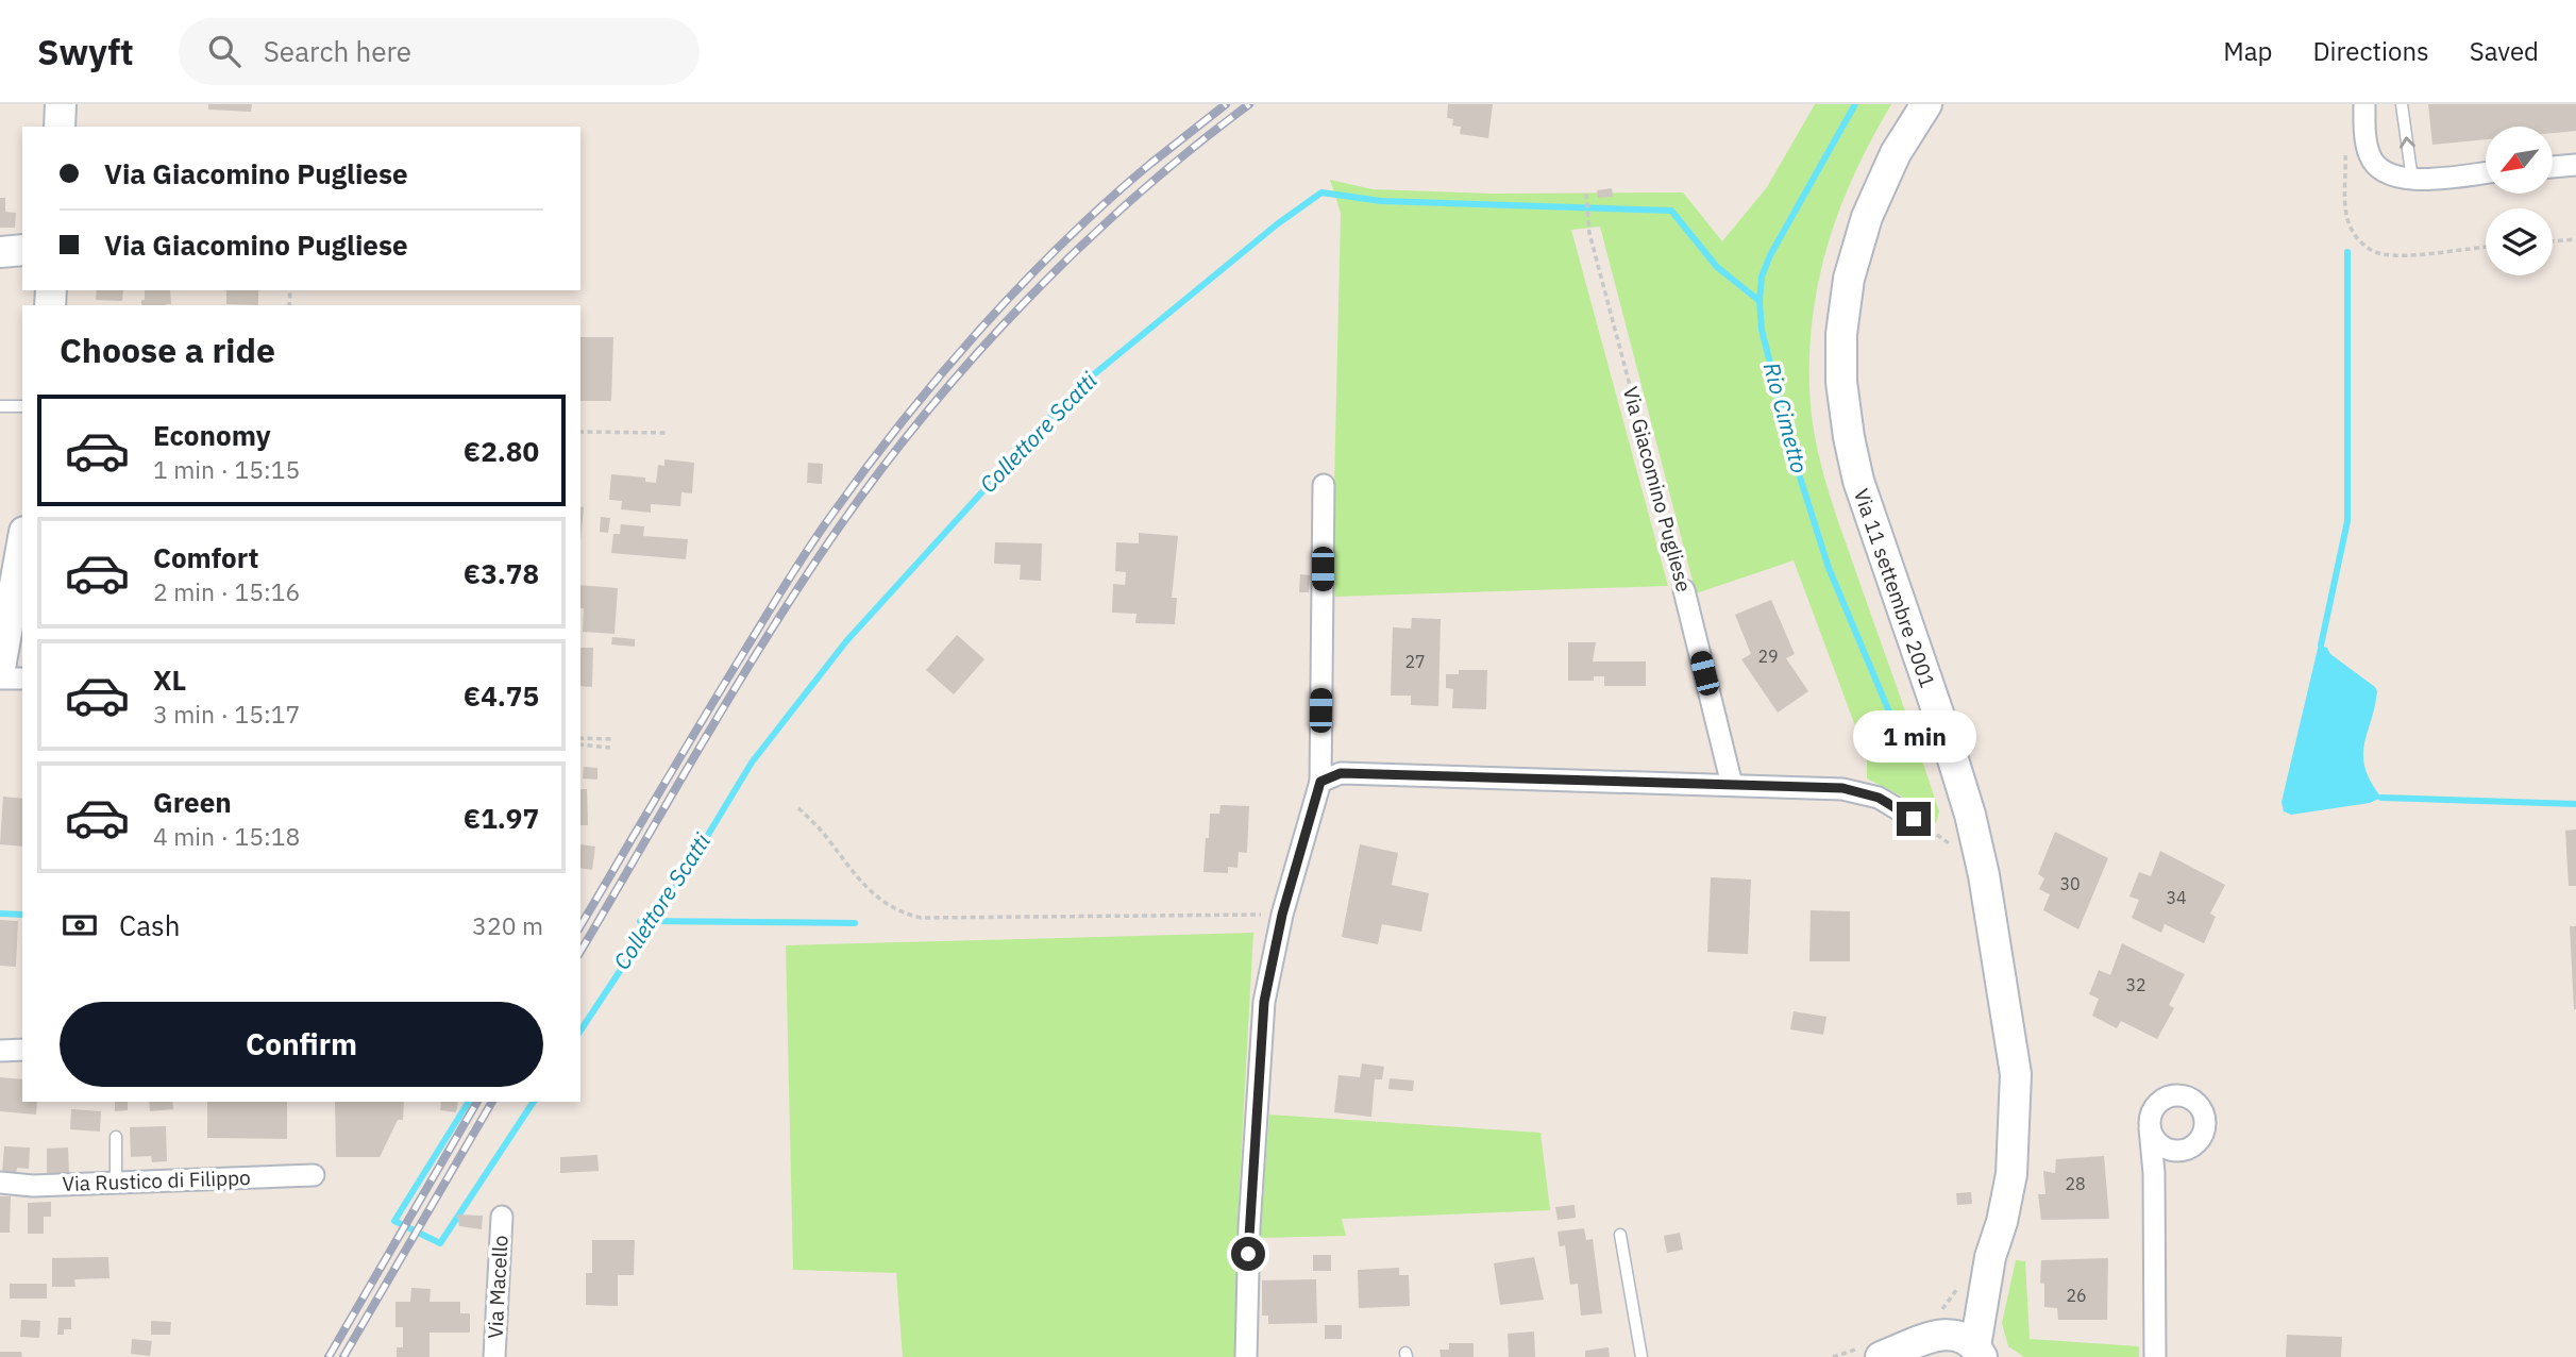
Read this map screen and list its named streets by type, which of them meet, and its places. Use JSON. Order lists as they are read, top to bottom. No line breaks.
{"streets":{"main road":["Via 11 settembre 2001"],"street":["Via Giacomino Pugliese","Via Rustico di Filippo","Via Macello"]},"water":["Rio Cimetto","Collettore Scatti"],"house_numbers":["29","27","30","34","32","28","26"],"north":"bottom left","page":{"header":"Swyft","search":"Search here","nav":["Map","Directions","Saved"],"banner":["Via Giacomino Pugliese","Via Giacomino Pugliese"],"heading":"Choose a ride","list":[{"name":"Economy","note":"1 min · 15:15","value":"€2.80"},{"name":"Comfort","note":"2 min · 15:16","value":"€3.78"},{"name":"XL","note":"3 min · 15:17","value":"€4.75"},{"name":"Green","note":"4 min · 15:18","value":"€1.97"}],"bubble":"1 min","pay":["Cash","320 m"],"buttons":"Confirm"}}
